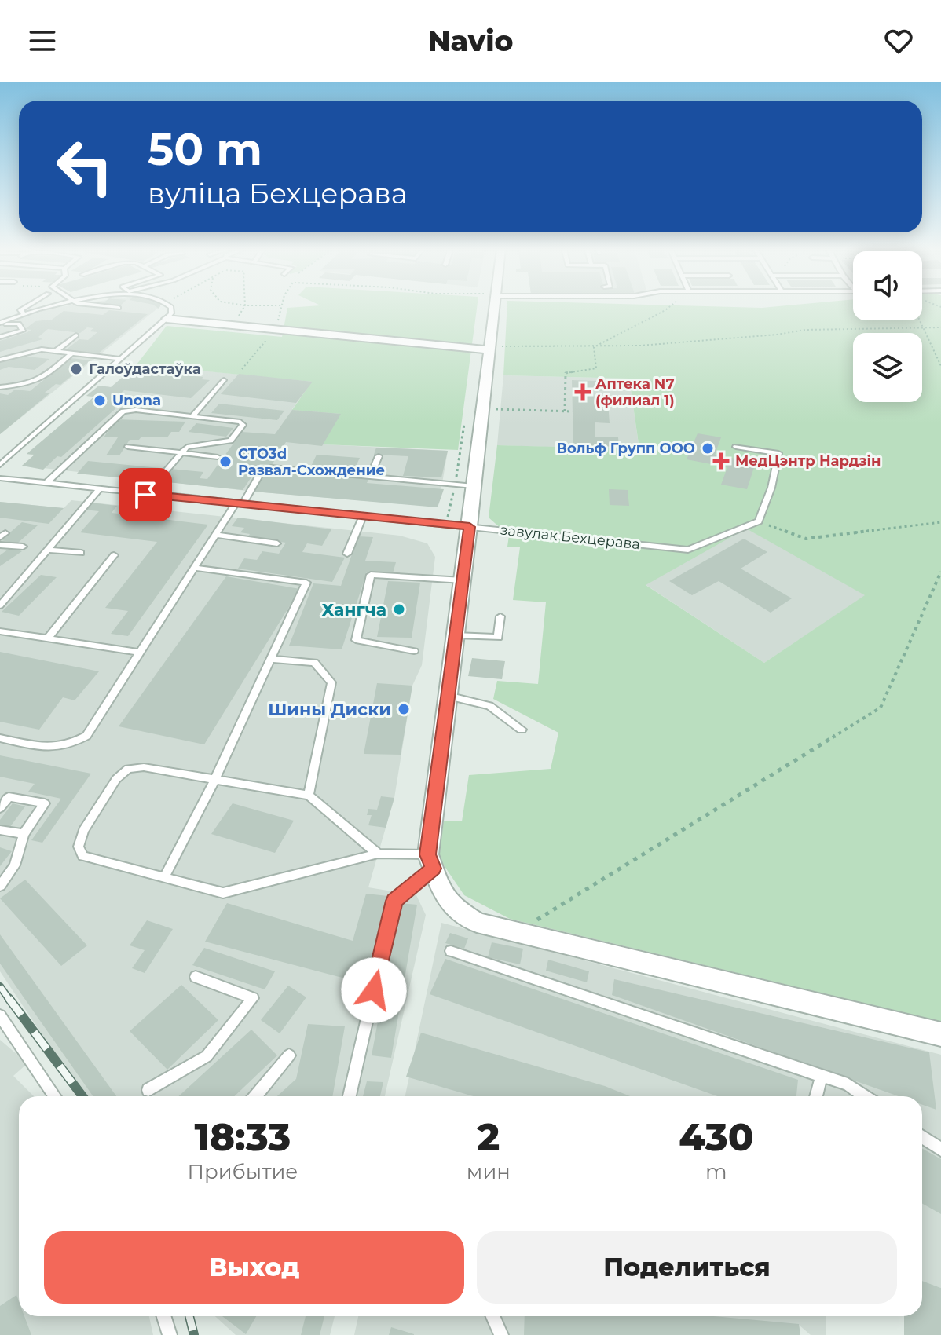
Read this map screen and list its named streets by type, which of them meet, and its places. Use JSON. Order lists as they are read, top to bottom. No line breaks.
{"streets":{"lane":["завулак Бехцерава"]},"places":{"other":["Галоўдастаўка","Unona","Вольф Групп ООО","СТО3d Развал-Схождение","Хангча","Шины Диски"],"health":["Аптека N7 (филиал 1)","МедЦэнтр Нардзін"]},"page":{"header":"Navio","turn":["50 m","вуліца Бехцерава"],"eta":["18:33","Прибытие","2","мин","430","m"],"buttons":["Выход","Поделиться"]}}
